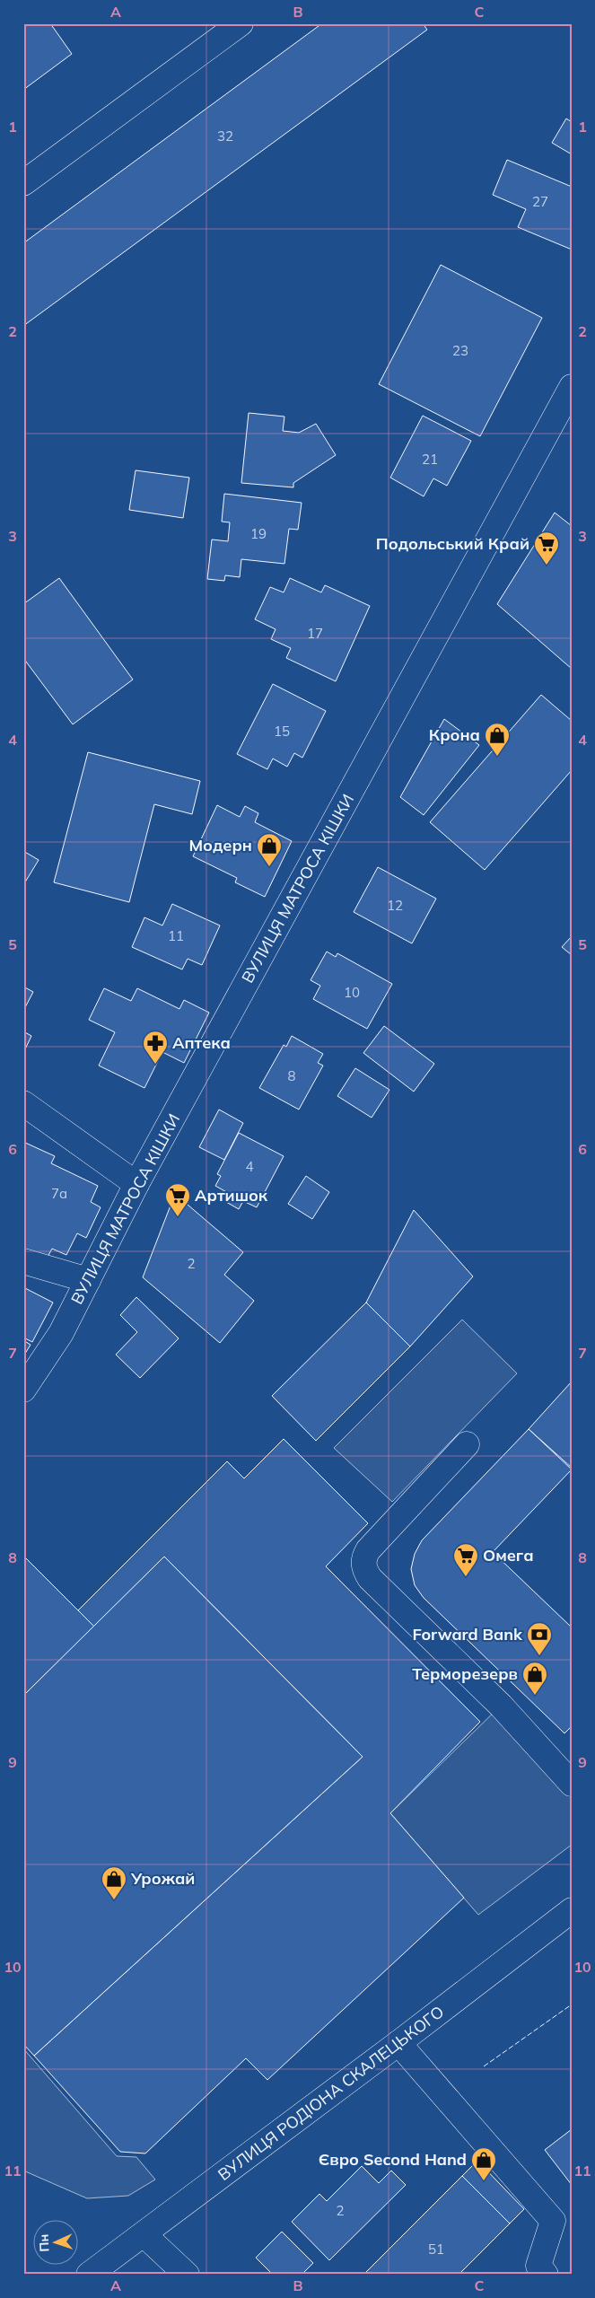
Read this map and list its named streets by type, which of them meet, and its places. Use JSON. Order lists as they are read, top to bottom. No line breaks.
{"streets":{"street":["ВУЛИЦЯ МАТРОСА КІШКИ","ВУЛИЦЯ РОДІОНА СКАЛЕЦЬКОГО"]},"places":{"supermarket":["Подольський Край","Артишок","Омега"],"shop":["Крона","Модерн","Терморезерв","Урожай","Євро Second Hand"],"pharmacy":["Аптека"],"bank":["Forward Bank"]},"house_numbers":["32","27","23","21","19","17","15","12","11","10","8","4","7а","2","2","51"],"north":"left","grid":{"columns":["A","B","C"],"rows":["1","2","3","4","5","6","7","8","9","10","11"]}}
